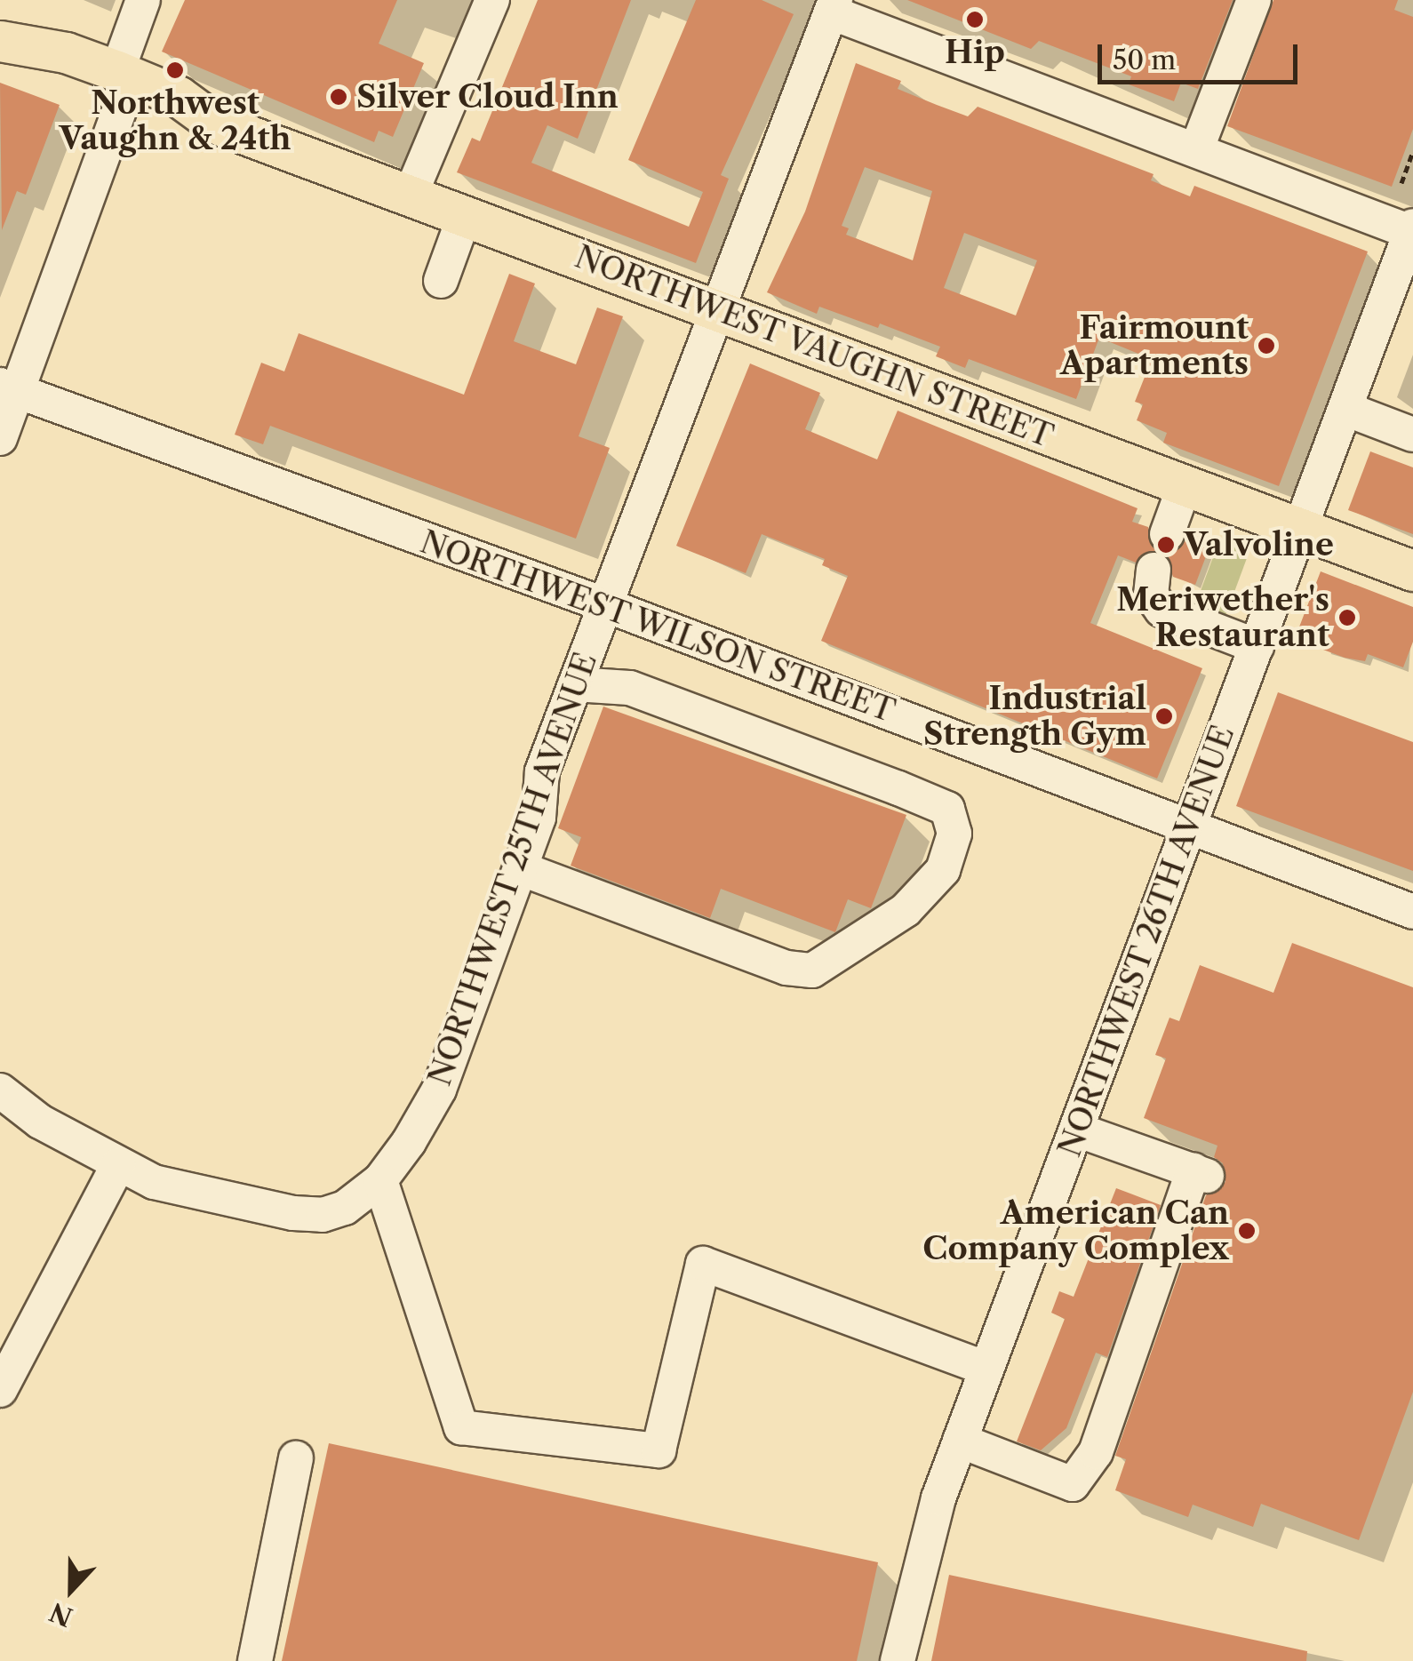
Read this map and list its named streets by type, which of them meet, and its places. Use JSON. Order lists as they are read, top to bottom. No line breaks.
{"streets":{"main road":["NORTHWEST VAUGHN STREET"],"street":["NORTHWEST WILSON STREET","NORTHWEST 25TH AVENUE","NORTHWEST 26TH AVENUE"]},"crossings":[["NORTHWEST VAUGHN STREET","NORTHWEST 25TH AVENUE"],["NORTHWEST VAUGHN STREET","NORTHWEST 26TH AVENUE"],["NORTHWEST WILSON STREET","NORTHWEST 25TH AVENUE"],["NORTHWEST WILSON STREET","NORTHWEST 26TH AVENUE"]],"places":["Hip","Northwest Vaughn & 24th","Silver Cloud Inn","Fairmount Apartments","Valvoline","Meriwether's Restaurant","Industrial Strength Gym","American Can Company Complex"],"scale_bar":"50 m","north":"bottom"}
